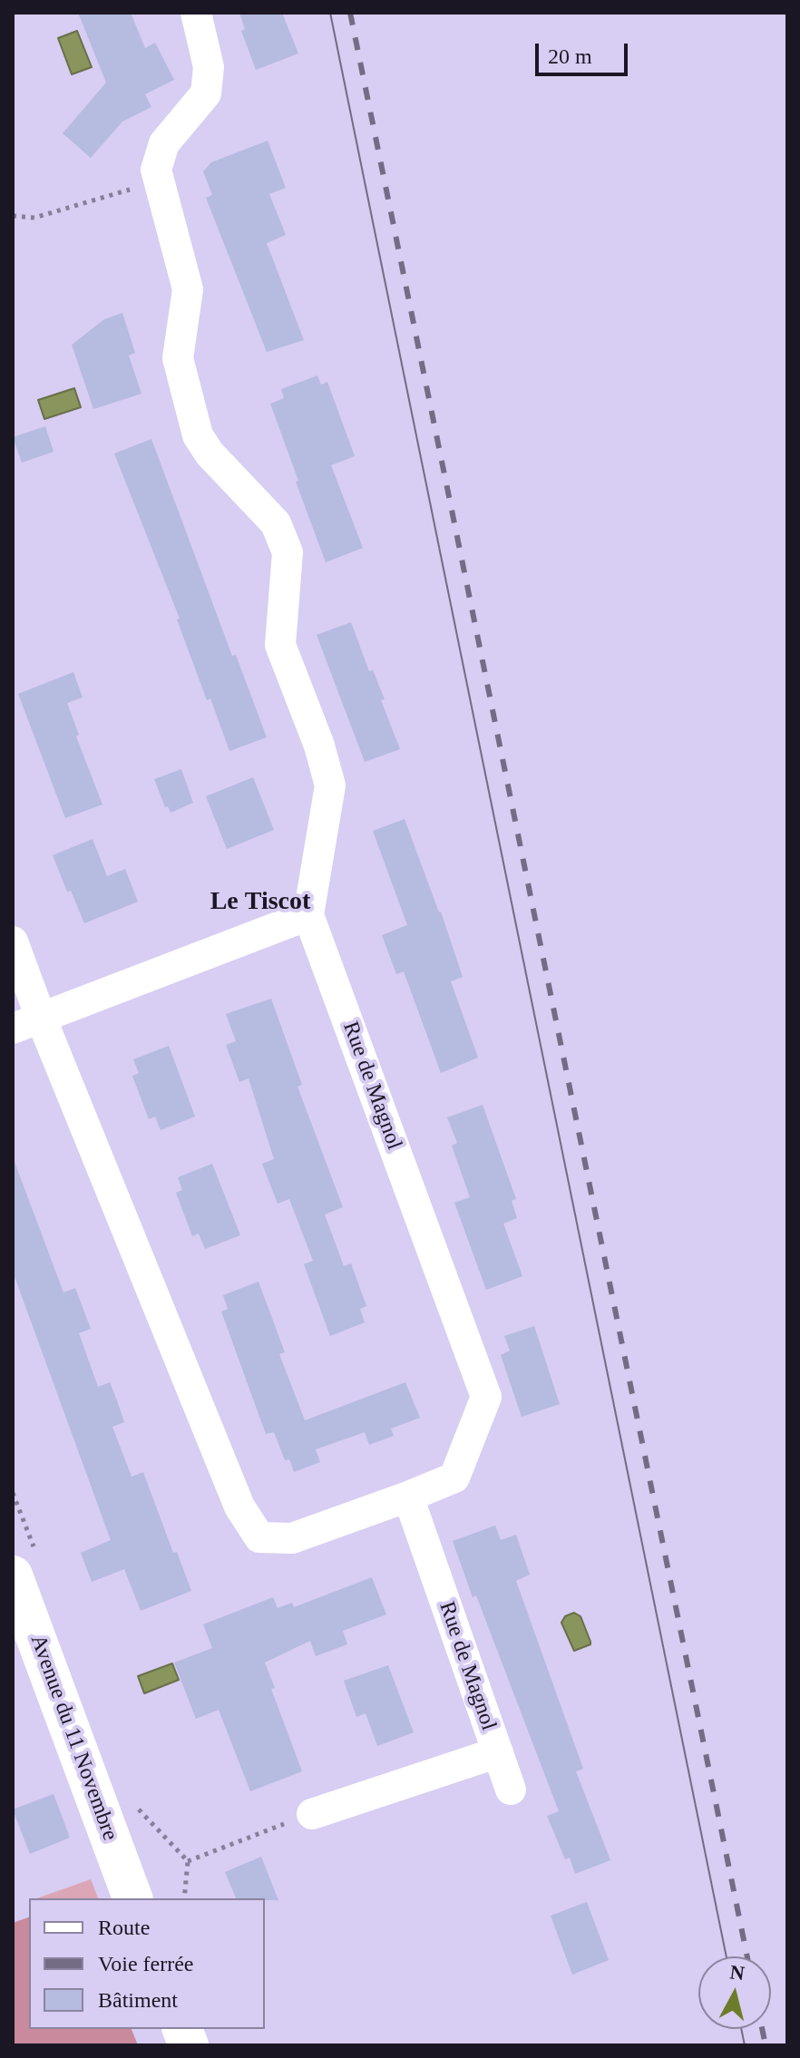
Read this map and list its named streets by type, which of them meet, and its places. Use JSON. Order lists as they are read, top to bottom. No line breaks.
{"streets":{"main road":["Avenue du 11 Novembre"],"street":["Rue de Magnol"]},"districts":["Le Tiscot"],"legend":["Route","Voie ferrée","Bâtiment"],"scale_bar":"20 m","north":"top"}
